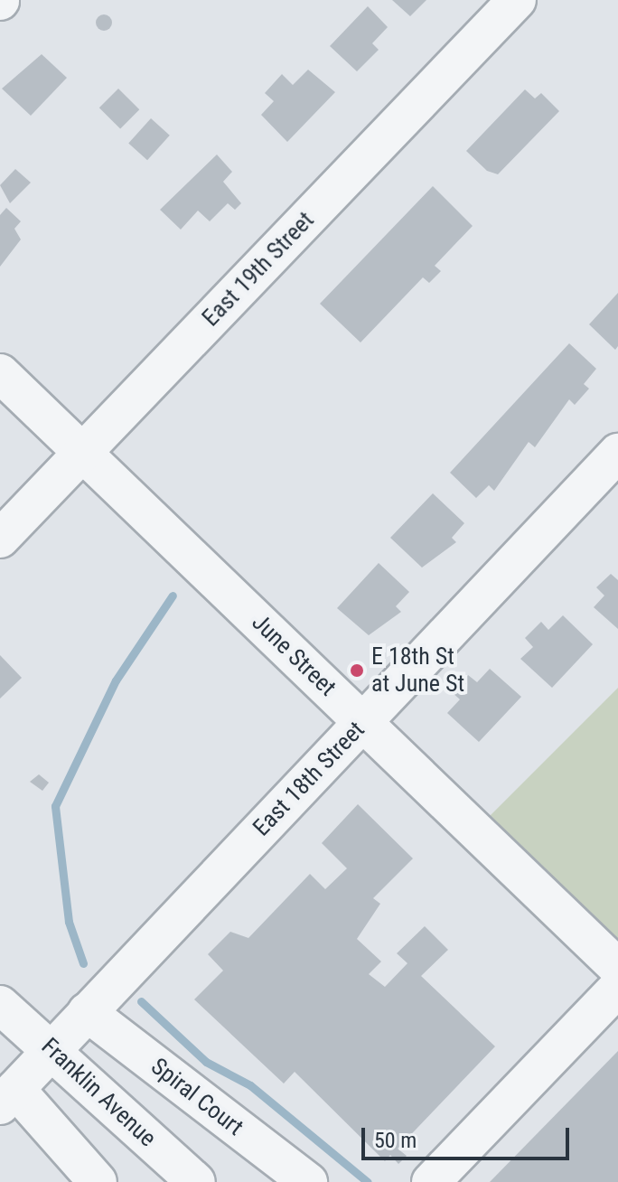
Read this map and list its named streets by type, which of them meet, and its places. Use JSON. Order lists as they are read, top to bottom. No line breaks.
{"streets":{"street":["East 19th Street","June Street","East 18th Street","Franklin Avenue","Spiral Court"]},"crossings":[["East 19th Street","June Street"],["June Street","East 18th Street"],["East 18th Street","Franklin Avenue"],["East 18th Street","Spiral Court"]],"places":["E 18th St at June St"],"scale_bar":"50 m"}
